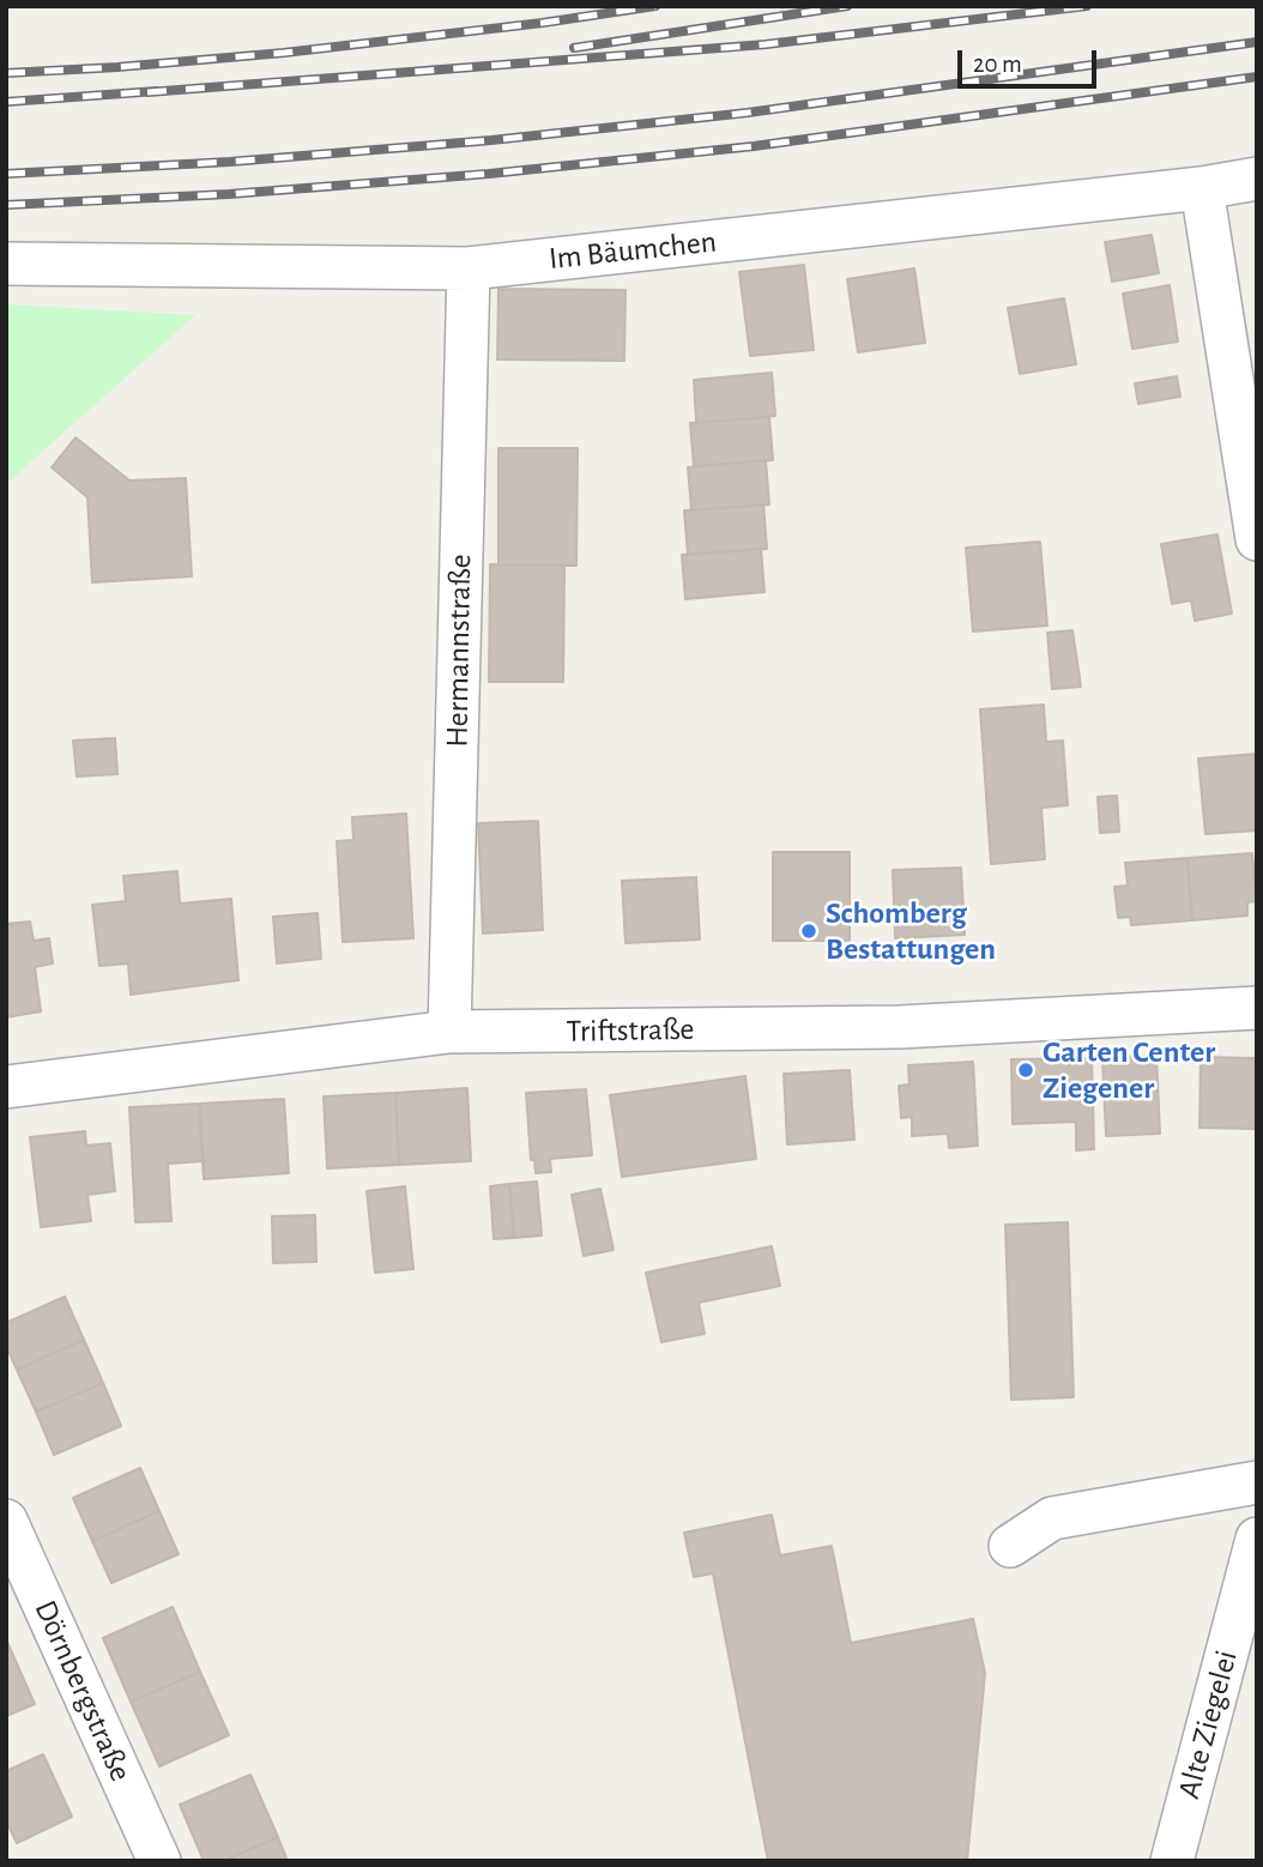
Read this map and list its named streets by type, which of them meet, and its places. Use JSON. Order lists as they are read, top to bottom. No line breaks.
{"streets":{"street":["Im Bäumchen","Hermannstraße","Triftstraße","Dörnbergstraße","Alte Ziegelei"]},"crossings":[["Im Bäumchen","Hermannstraße"],["Hermannstraße","Triftstraße"]],"places":["Schomberg Bestattungen","Garten Center Ziegener"],"scale_bar":"20 m"}
